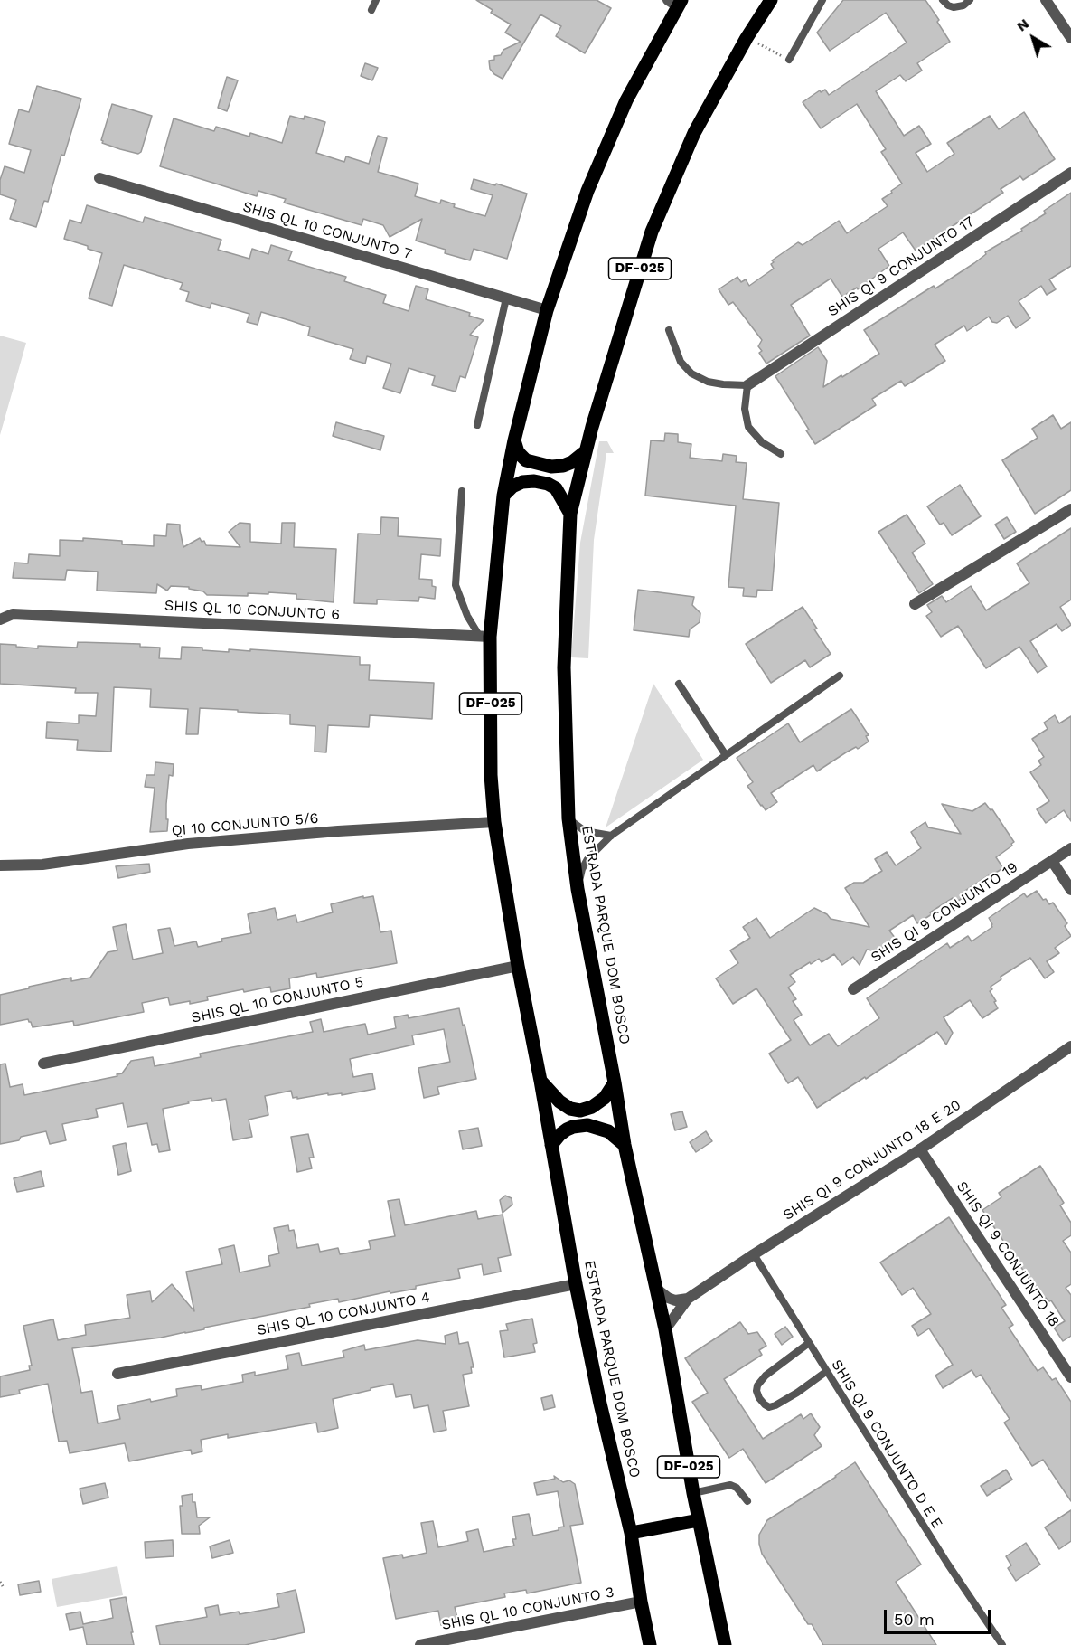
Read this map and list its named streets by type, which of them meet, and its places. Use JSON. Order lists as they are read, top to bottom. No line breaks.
{"streets":{"main road":["DF-025","ESTRADA PARQUE DOM BOSCO"],"street":["SHIS QL 10 CONJUNTO 7","SHIS QI 9 CONJUNTO 17","SHIS QL 10 CONJUNTO 6","QI 10 CONJUNTO 5/6","SHIS QI 9 CONJUNTO 19","SHIS QL 10 CONJUNTO 5","SHIS QI 9 CONJUNTO 18 E 20","SHIS QI 9 CONJUNTO 18","SHIS QL 10 CONJUNTO 4","SHIS QL 10 CONJUNTO 3"],"lane":["SHIS QI 9 CONJUNTO D E E"]},"crossings":[["SHIS QL 10 CONJUNTO 7","ESTRADA PARQUE DOM BOSCO"],["SHIS QL 10 CONJUNTO 6","ESTRADA PARQUE DOM BOSCO"],["QI 10 CONJUNTO 5/6","ESTRADA PARQUE DOM BOSCO"],["ESTRADA PARQUE DOM BOSCO","SHIS QL 10 CONJUNTO 5"],["ESTRADA PARQUE DOM BOSCO","SHIS QI 9 CONJUNTO 18 E 20"],["ESTRADA PARQUE DOM BOSCO","SHIS QL 10 CONJUNTO 4"],["ESTRADA PARQUE DOM BOSCO","SHIS QL 10 CONJUNTO 3"],["SHIS QI 9 CONJUNTO 18 E 20","SHIS QI 9 CONJUNTO 18"],["SHIS QI 9 CONJUNTO 18 E 20","SHIS QI 9 CONJUNTO D E E"]],"scale_bar":"50 m","north":"top left"}
